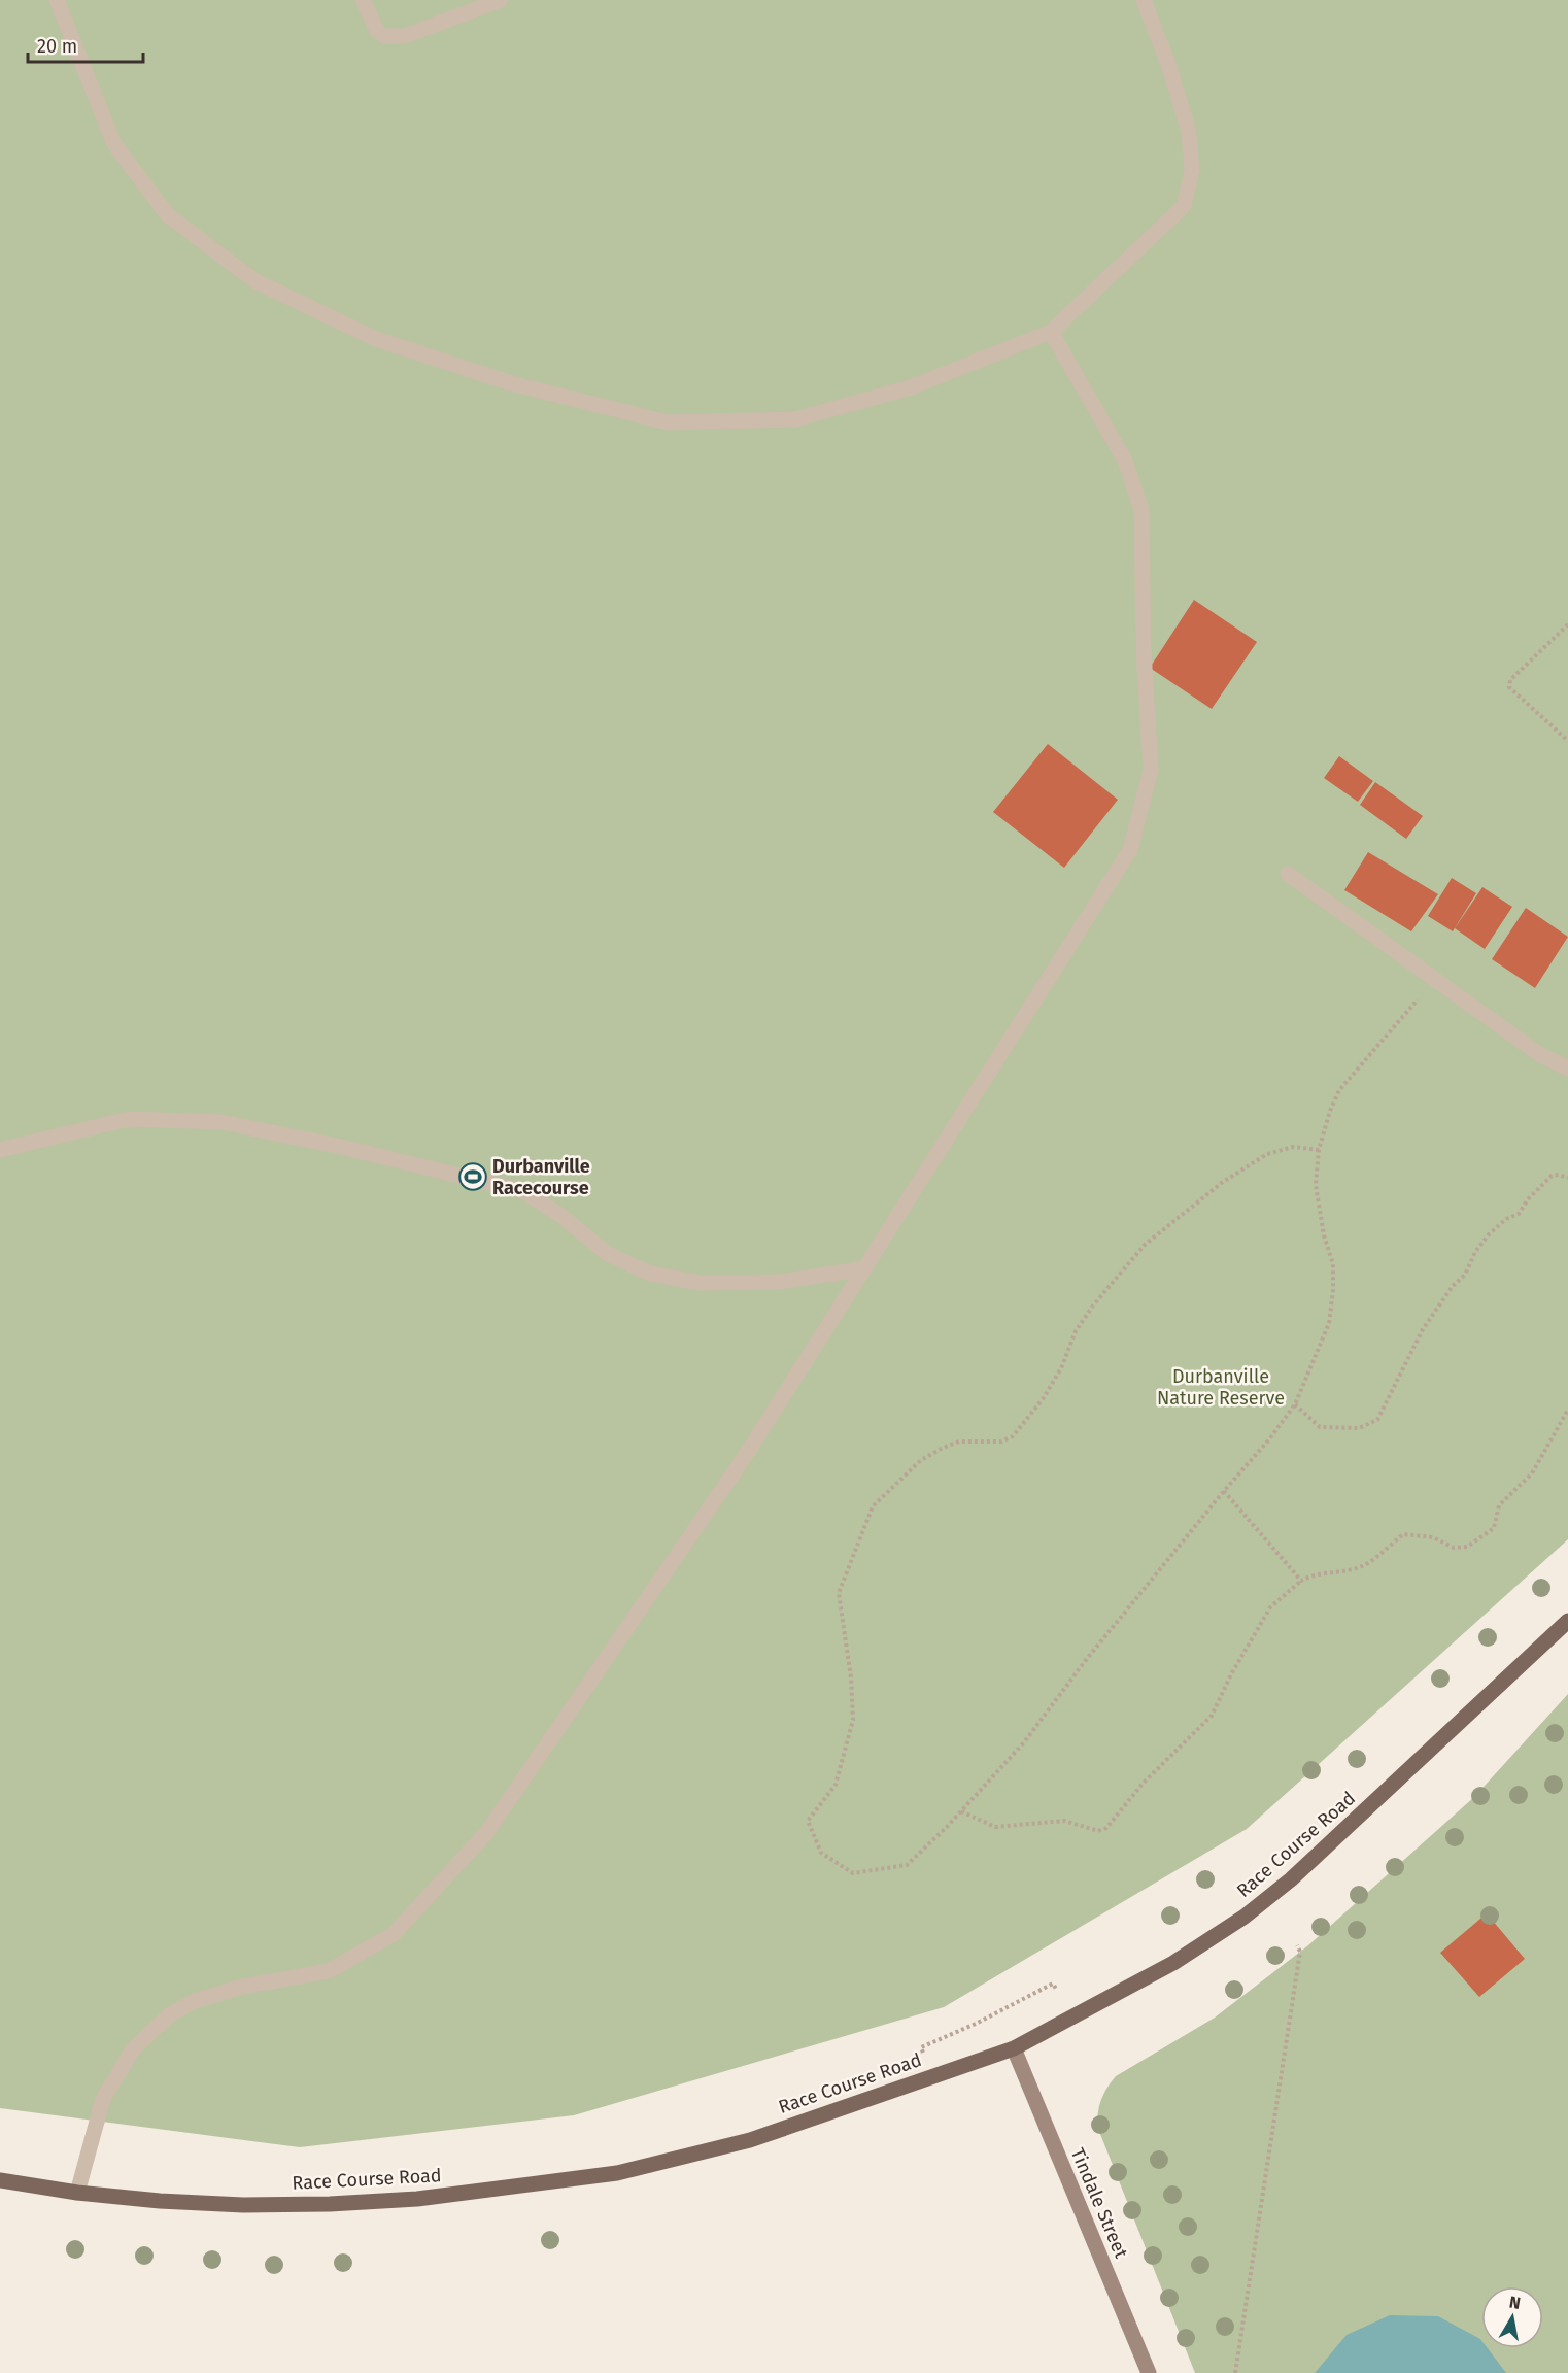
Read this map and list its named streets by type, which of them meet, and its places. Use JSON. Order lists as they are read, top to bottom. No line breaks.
{"streets":{"main road":["Race Course Road","Tindale Street"]},"crossings":[["Race Course Road","Tindale Street"]],"parks":["Durbanville Nature Reserve"],"places":{"sports":["Durbanville Racecourse"]},"scale_bar":"20 m","north":"top"}
